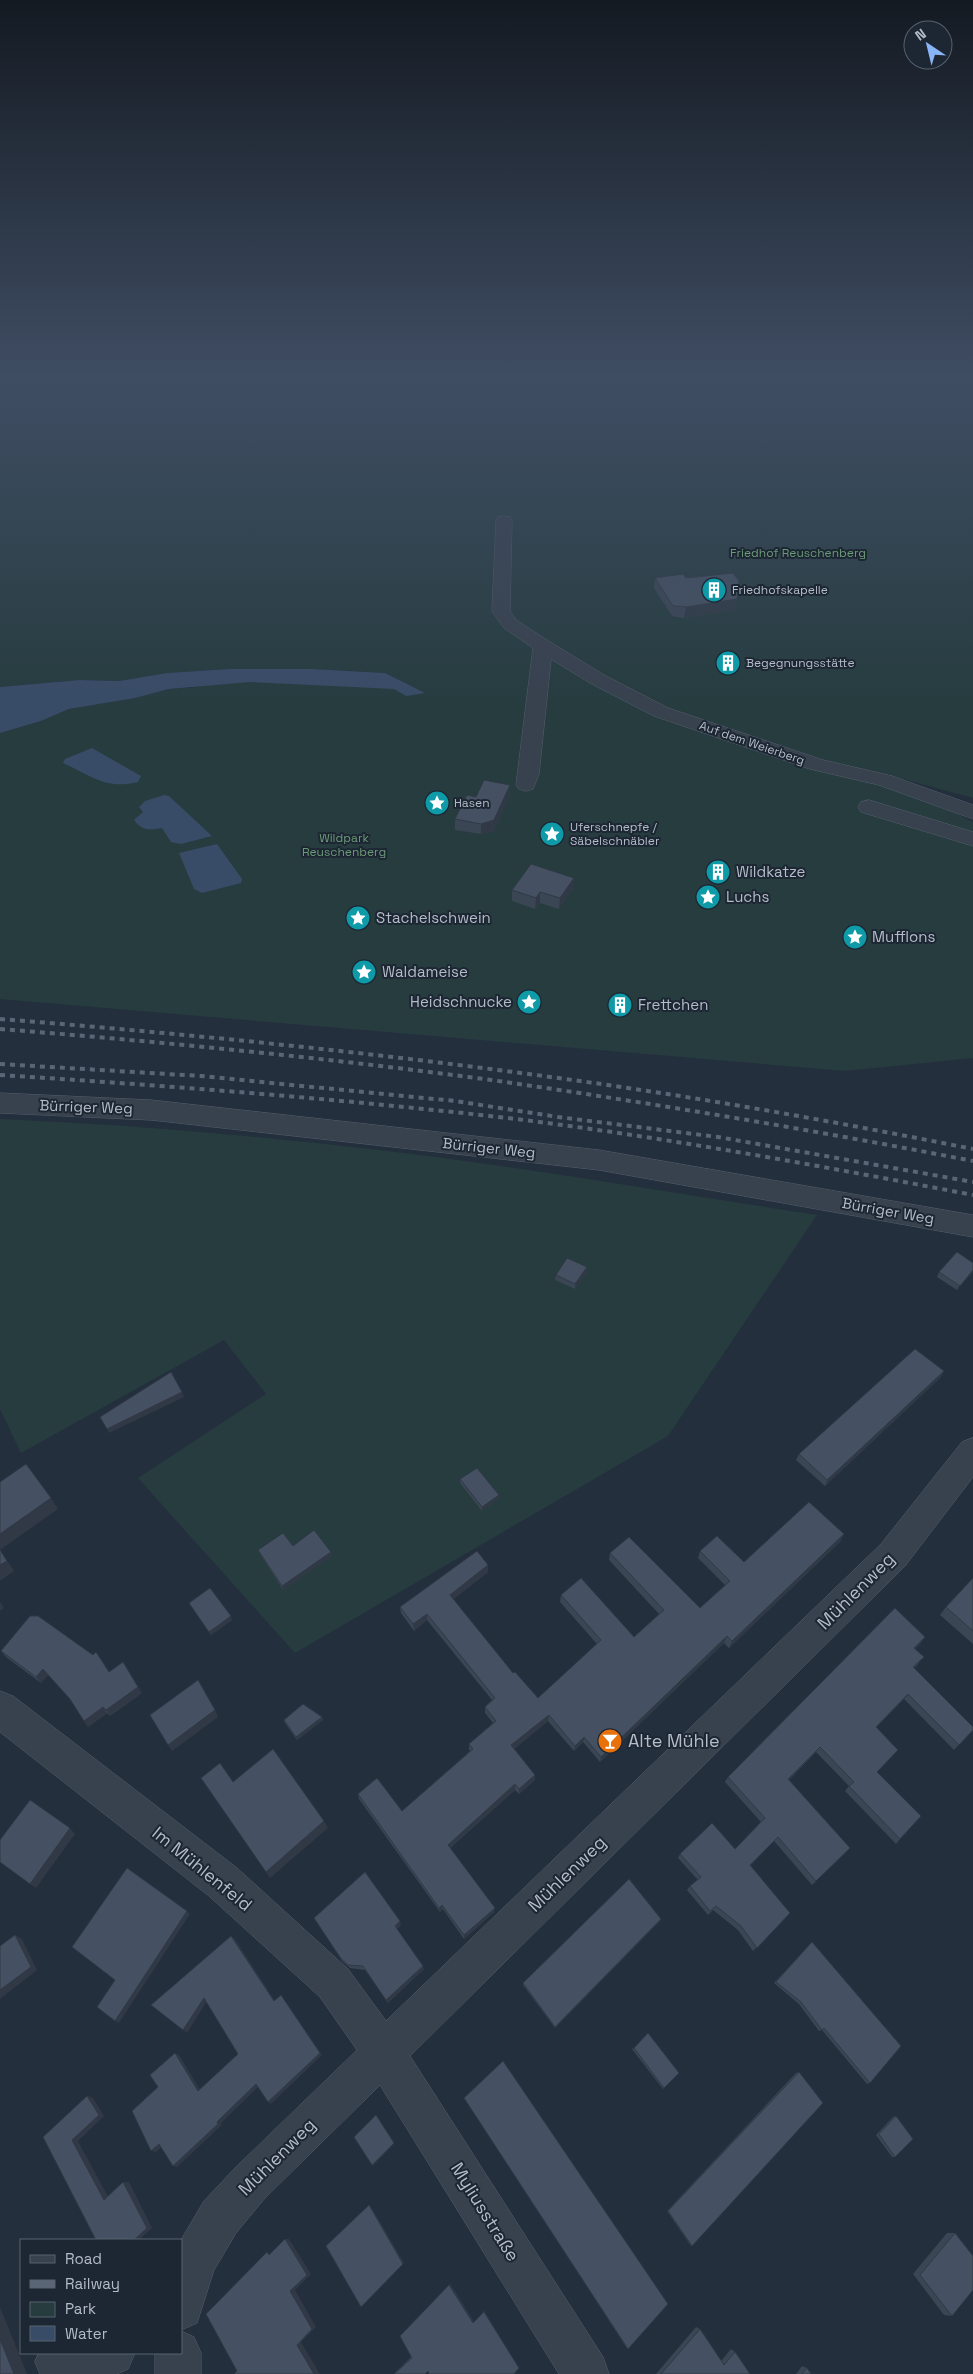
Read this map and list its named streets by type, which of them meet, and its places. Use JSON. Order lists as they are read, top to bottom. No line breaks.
{"streets":{"street":["Auf dem Weierberg","Bürriger Weg","Mühlenweg","Im Mühlenfeld","Myliusstraße"]},"crossings":[["Mühlenweg","Im Mühlenfeld"],["Mühlenweg","Myliusstraße"],["Im Mühlenfeld","Myliusstraße"]],"parks":["Friedhof Reuschenberg","Wildpark Reuschenberg"],"places":{"building":["Friedhofskapelle","Begegnungsstätte","Wildkatze","Frettchen"],"place":["Hasen","Uferschnepfe / Säbelschnäbler","Luchs","Stachelschwein","Mufflons","Waldameise","Heidschnucke"],"bar":["Alte Mühle"]},"legend":["Road","Railway","Park","Water"],"north":"top left"}
